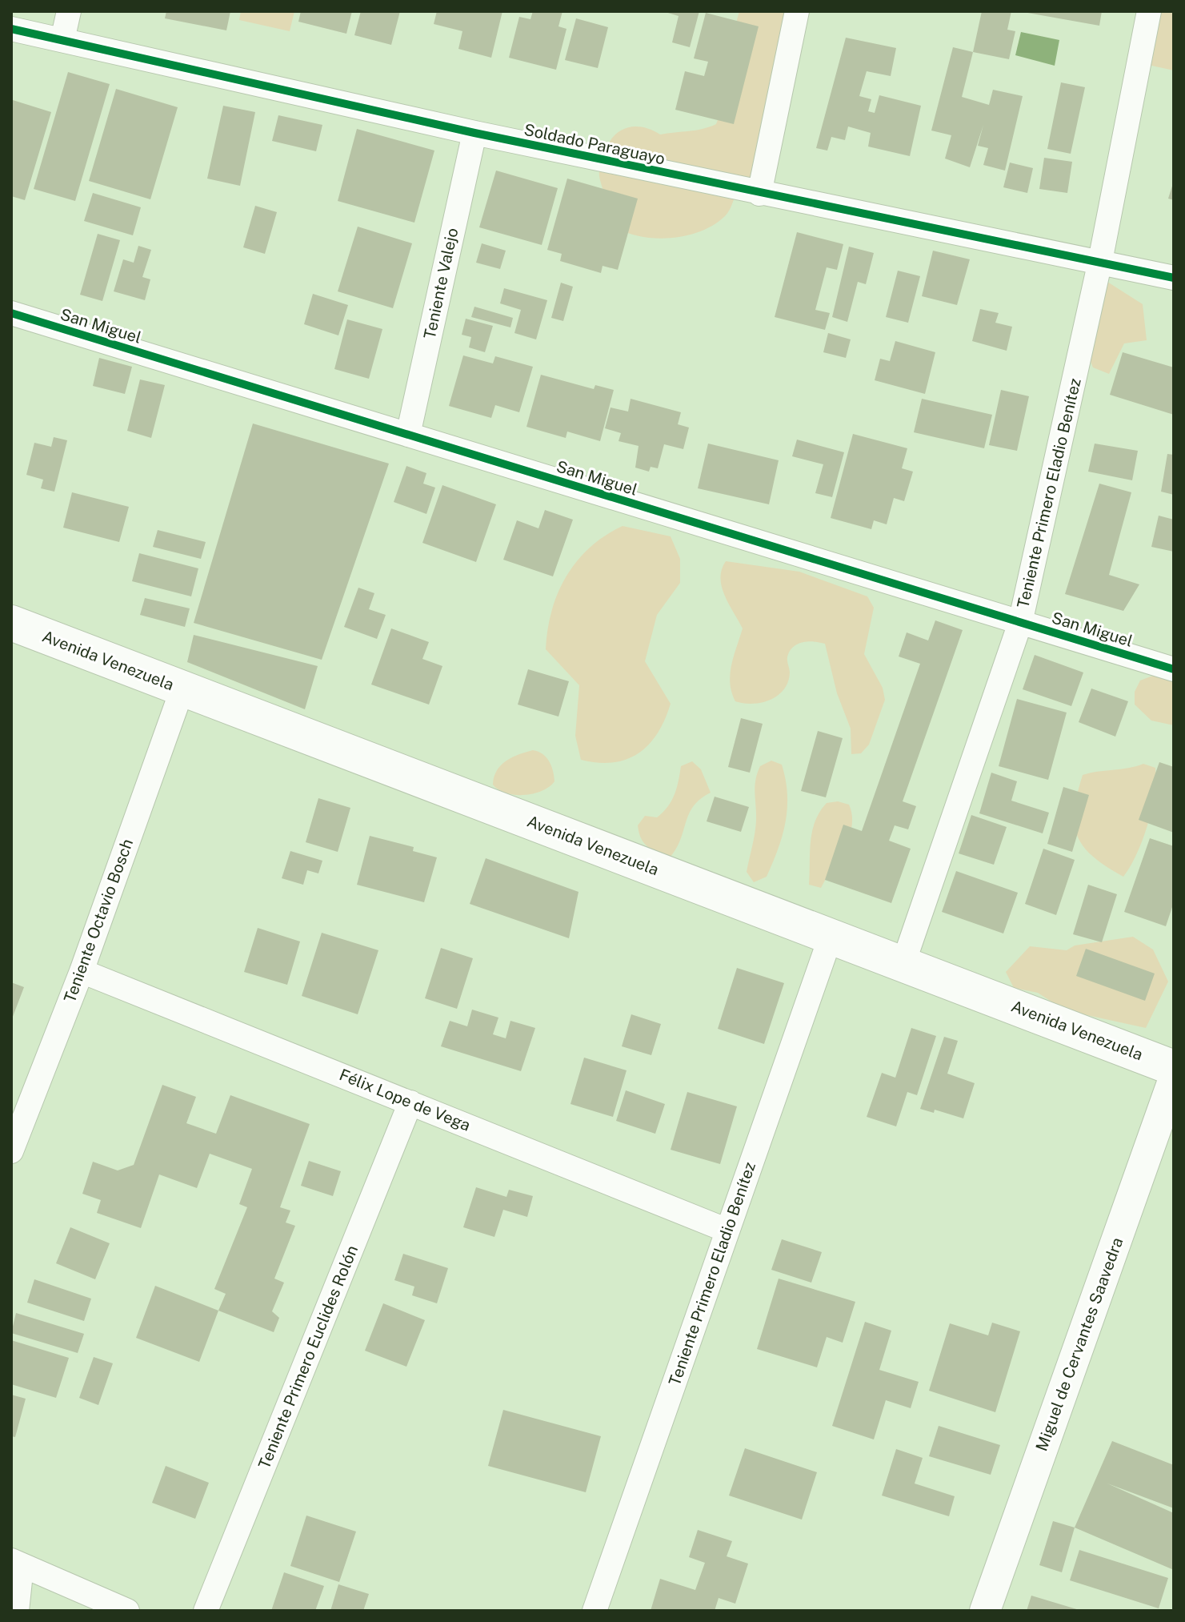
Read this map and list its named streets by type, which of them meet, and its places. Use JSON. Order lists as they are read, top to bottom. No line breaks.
{"streets":{"main road":["Avenida Venezuela"],"street":["Soldado Paraguayo","Teniente Valejo","San Miguel","Teniente Primero Eladio Benítez","Teniente Octavio Bosch","Félix Lope de Vega","Miguel de Cervantes Saavedra","Teniente Primero Euclides Rolón"]},"crossings":[["Soldado Paraguayo","Teniente Valejo"],["Soldado Paraguayo","Teniente Primero Eladio Benítez"],["Teniente Valejo","San Miguel"],["San Miguel","Teniente Primero Eladio Benítez"],["Teniente Primero Eladio Benítez","Avenida Venezuela"],["Teniente Primero Eladio Benítez","Félix Lope de Vega"],["Avenida Venezuela","Teniente Octavio Bosch"],["Teniente Octavio Bosch","Félix Lope de Vega"],["Félix Lope de Vega","Teniente Primero Euclides Rolón"]]}
